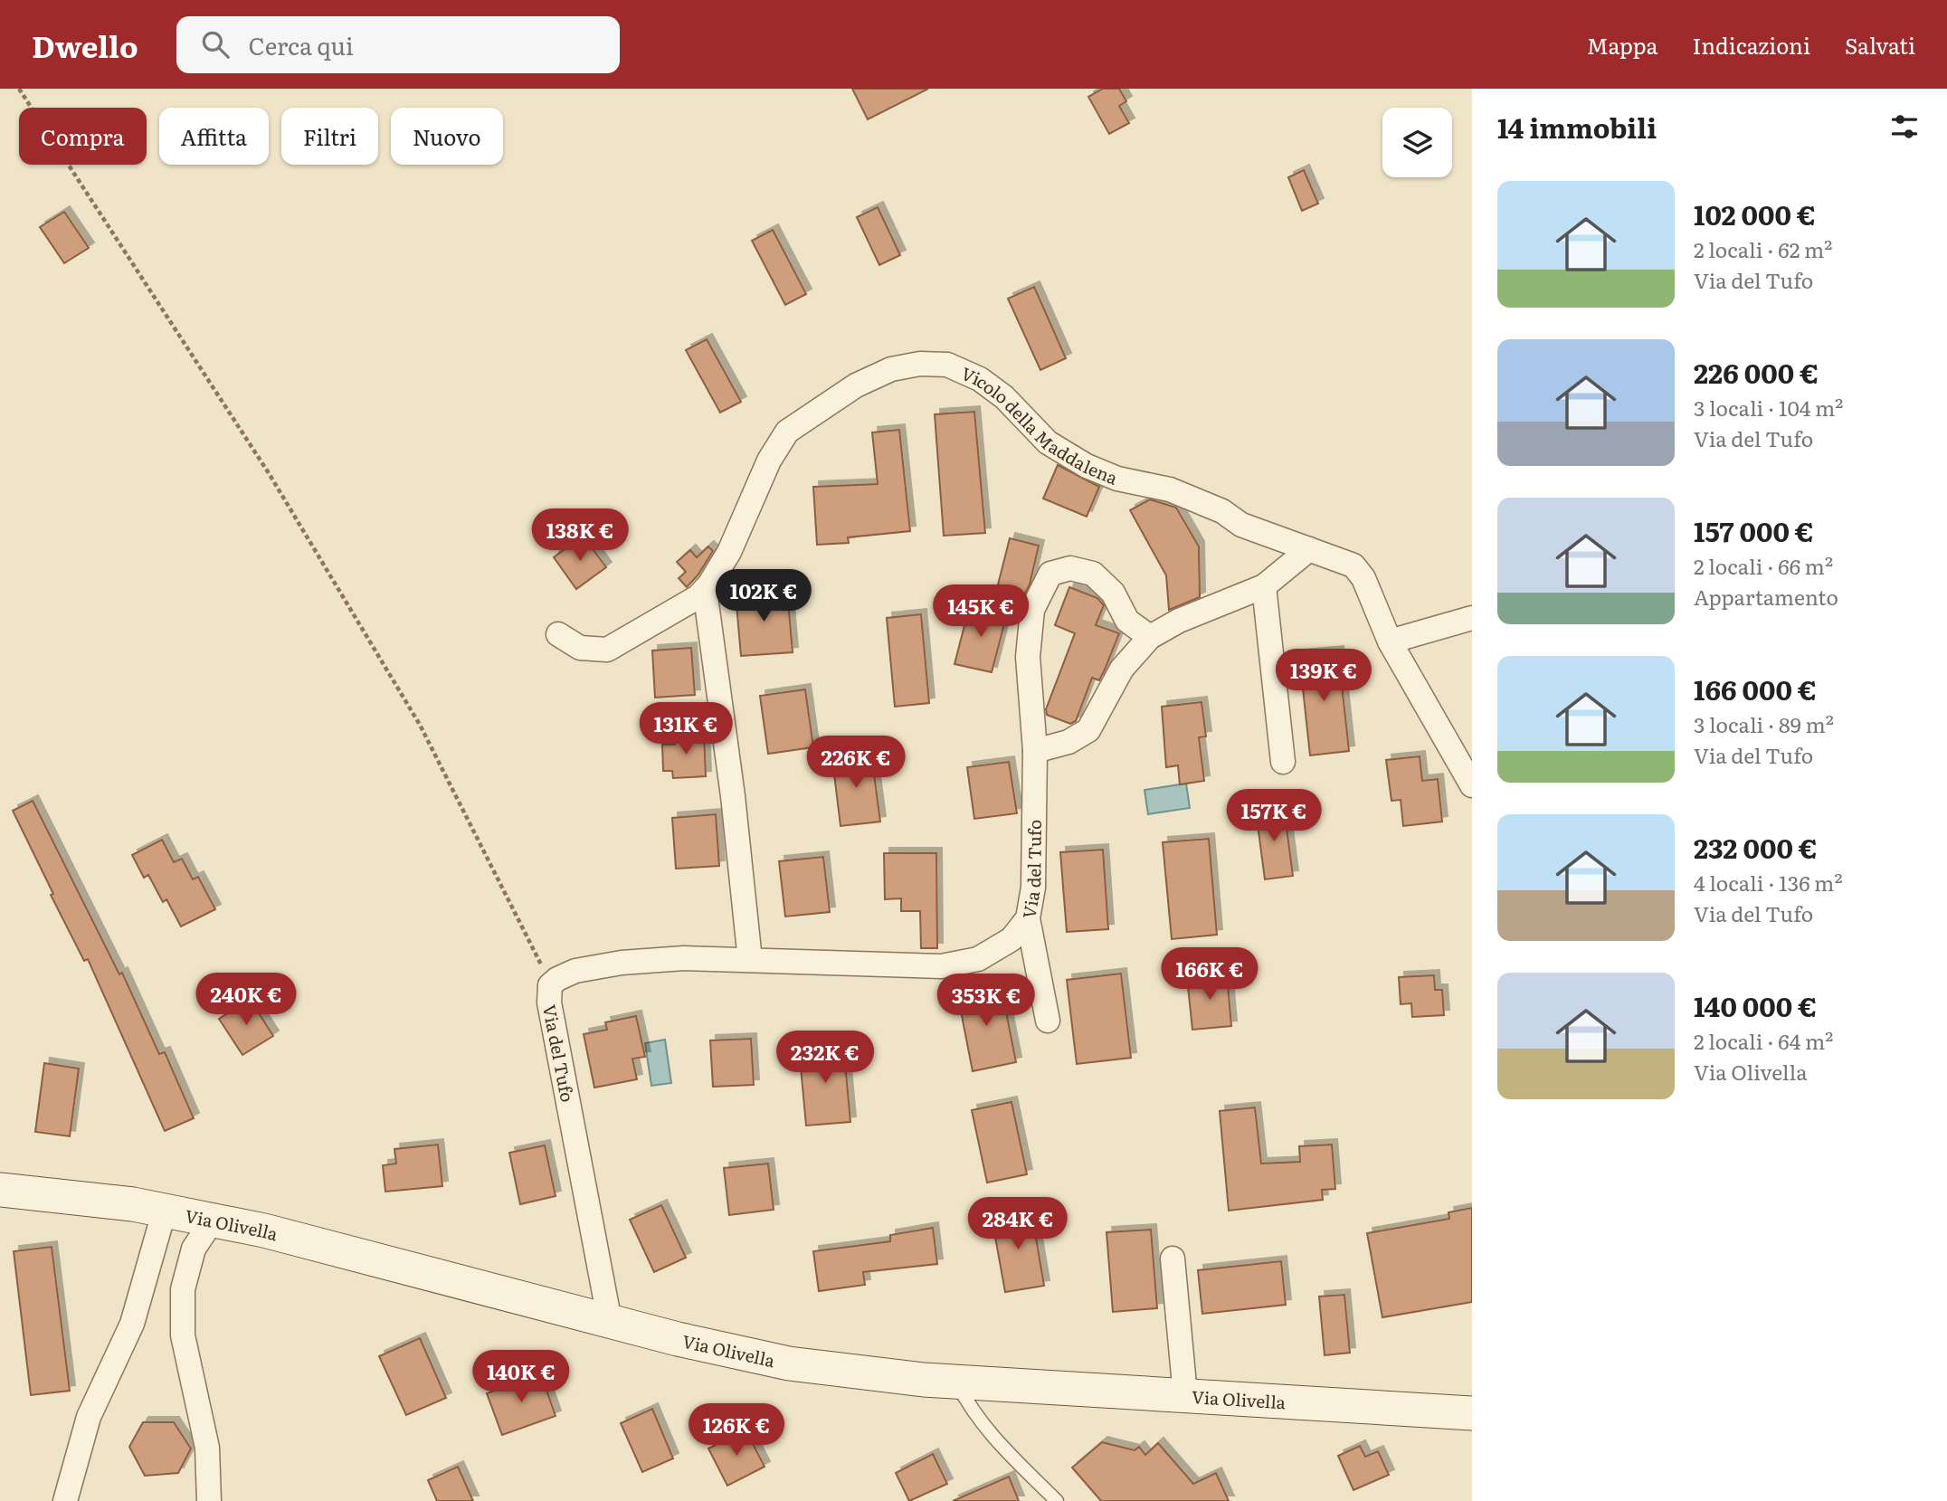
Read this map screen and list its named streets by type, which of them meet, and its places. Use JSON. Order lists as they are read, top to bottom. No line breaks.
{"streets":{"main road":["Via Olivella"],"street":["Vicolo della Maddalena","Via del Tufo"]},"crossings":[["Via del Tufo","Via Olivella"]],"page":{"header":"Dwello","search":"Cerca qui","nav":["Mappa","Indicazioni","Salvati"],"heading":"14 immobili","chip":["Compra","Affitta","Filtri","Nuovo"],"list":[{"name":"102 000 €","note":"2 locali · 62 m² · Via del Tufo"},{"name":"226 000 €","note":"3 locali · 104 m² · Via del Tufo"},{"name":"157 000 €","note":"2 locali · 66 m² · Appartamento"},{"name":"166 000 €","note":"3 locali · 89 m² · Via del Tufo"},{"name":"232 000 €","note":"4 locali · 136 m² · Via del Tufo"},{"name":"140 000 €","note":"2 locali · 64 m² · Via Olivella"}],"price":["138K €","102K €","145K €","139K €","131K €","226K €","157K €","166K €","240K €","353K €","232K €","284K €","140K €","126K €"]}}
